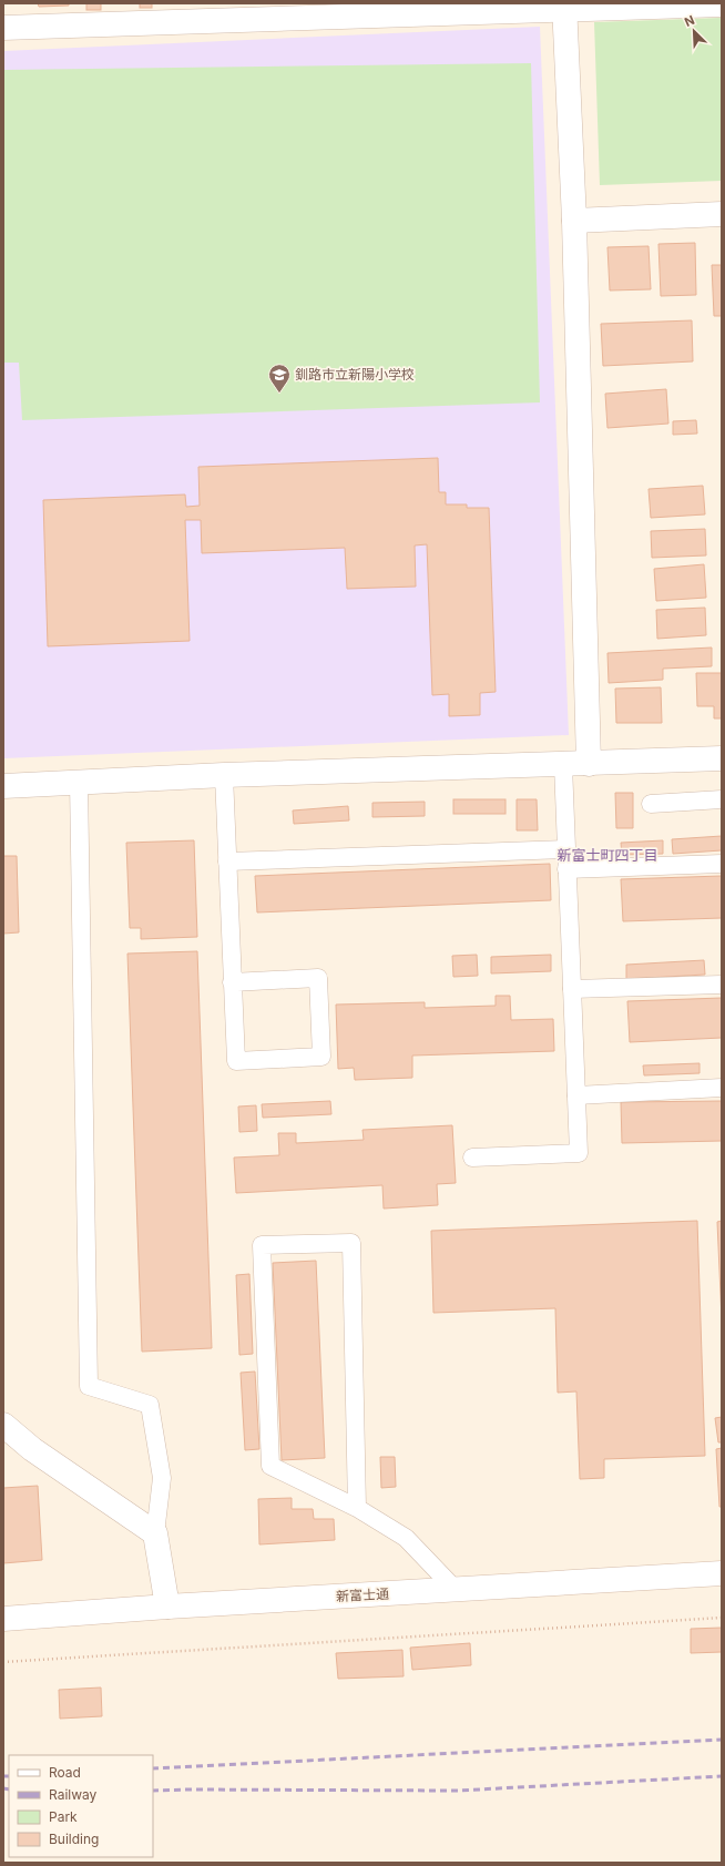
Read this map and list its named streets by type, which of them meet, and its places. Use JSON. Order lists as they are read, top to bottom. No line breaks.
{"streets":{"street":["新富士通"]},"districts":["新富士町四丁目"],"places":{"school or university":["釧路市立新陽小学校"]},"legend":["Road","Railway","Park","Building"],"north":"top left"}
